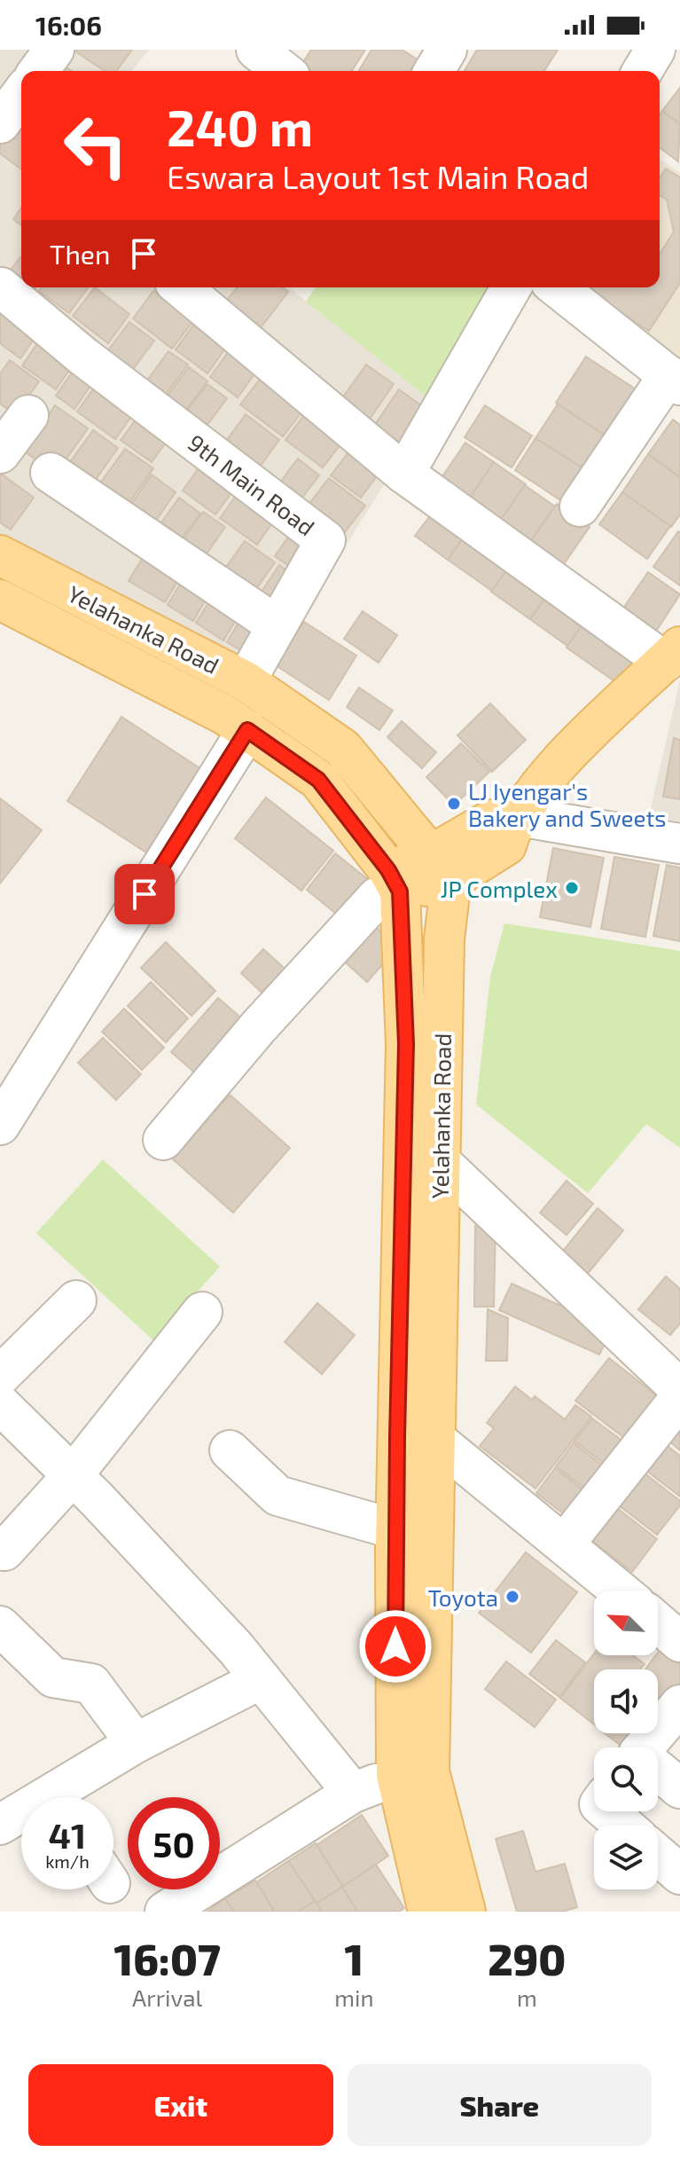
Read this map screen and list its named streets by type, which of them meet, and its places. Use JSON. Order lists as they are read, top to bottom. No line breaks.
{"streets":{"main road":["Yelahanka Road"],"street":["9th Main Road"]},"crossings":[["9th Main Road","Yelahanka Road"]],"places":["LJ Iyengar's Bakery and Sweets","JP Complex","Toyota"],"north":"top left","page":{"status":"16:06","turn":["240 m","Eswara Layout 1st Main Road"],"then":"Then","speed":"41 km/h","limit":"50","eta":["16:07","Arrival","1","min","290","m"],"buttons":["Exit","Share"]}}
